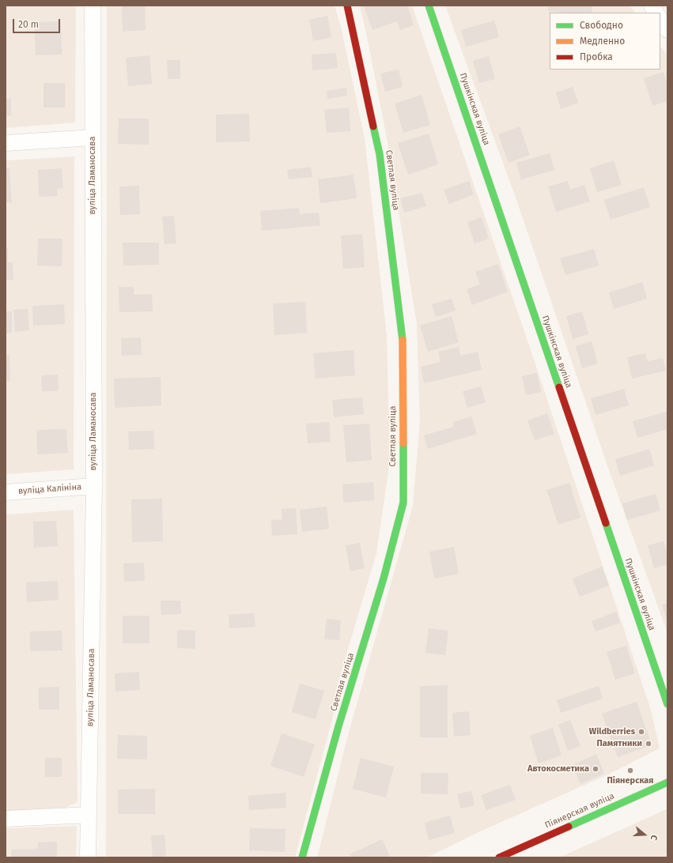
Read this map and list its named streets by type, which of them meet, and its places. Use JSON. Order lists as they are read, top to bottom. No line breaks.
{"streets":{"main road":["Пушкінская вуліца","Светлая вуліца","Піянерская вуліца"],"street":["вуліца Ламаносава","вуліца Калініна"]},"crossings":[["вуліца Ламаносава","вуліца Калініна"]],"places":["Wildberries","Памятники","Автокосметика","Піянерская"],"legend":["Свободно","Медленно","Пробка"],"scale_bar":"20 m","north":"right"}
